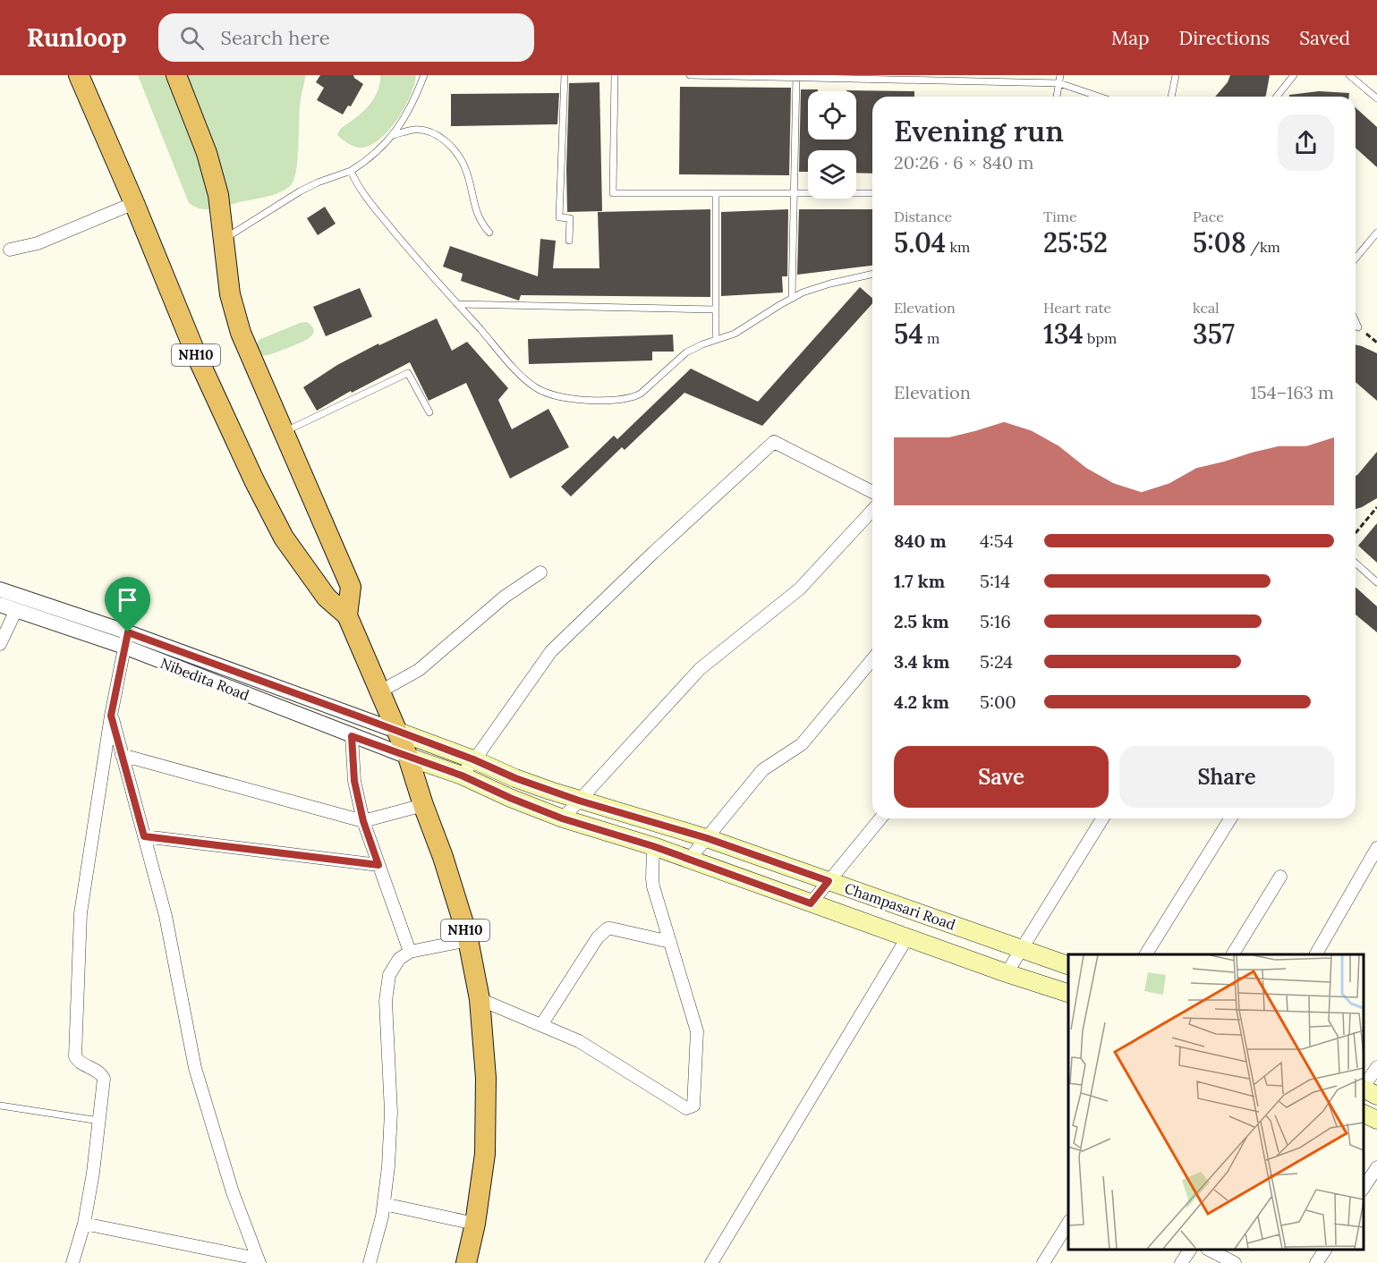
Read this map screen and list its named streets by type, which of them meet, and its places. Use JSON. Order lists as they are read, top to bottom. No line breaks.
{"streets":{"highway":["NH10"],"main road":["Champasari Road"],"street":["Nibedita Road"]},"crossings":[["NH10","Nibedita Road"],["NH10","Champasari Road"],["Nibedita Road","Champasari Road"]],"page":{"header":"Runloop","search":"Search here","nav":["Map","Directions","Saved"],"heading":["Evening run","20:26 · 6 × 840 m"],"stats":[["Distance","5.04 km"],["Time","25:52"],["Pace","5:08 /km"],["Elevation","54 m"],["Heart rate","134 bpm"],["kcal","357"]],"chart":["Elevation","154–163 m"],"list":[{"name":"840 m","note":"4:54"},{"name":"1.7 km","note":"5:14"},{"name":"2.5 km","note":"5:16"},{"name":"3.4 km","note":"5:24"},{"name":"4.2 km","note":"5:00"}],"buttons":["Save","Share"]}}
